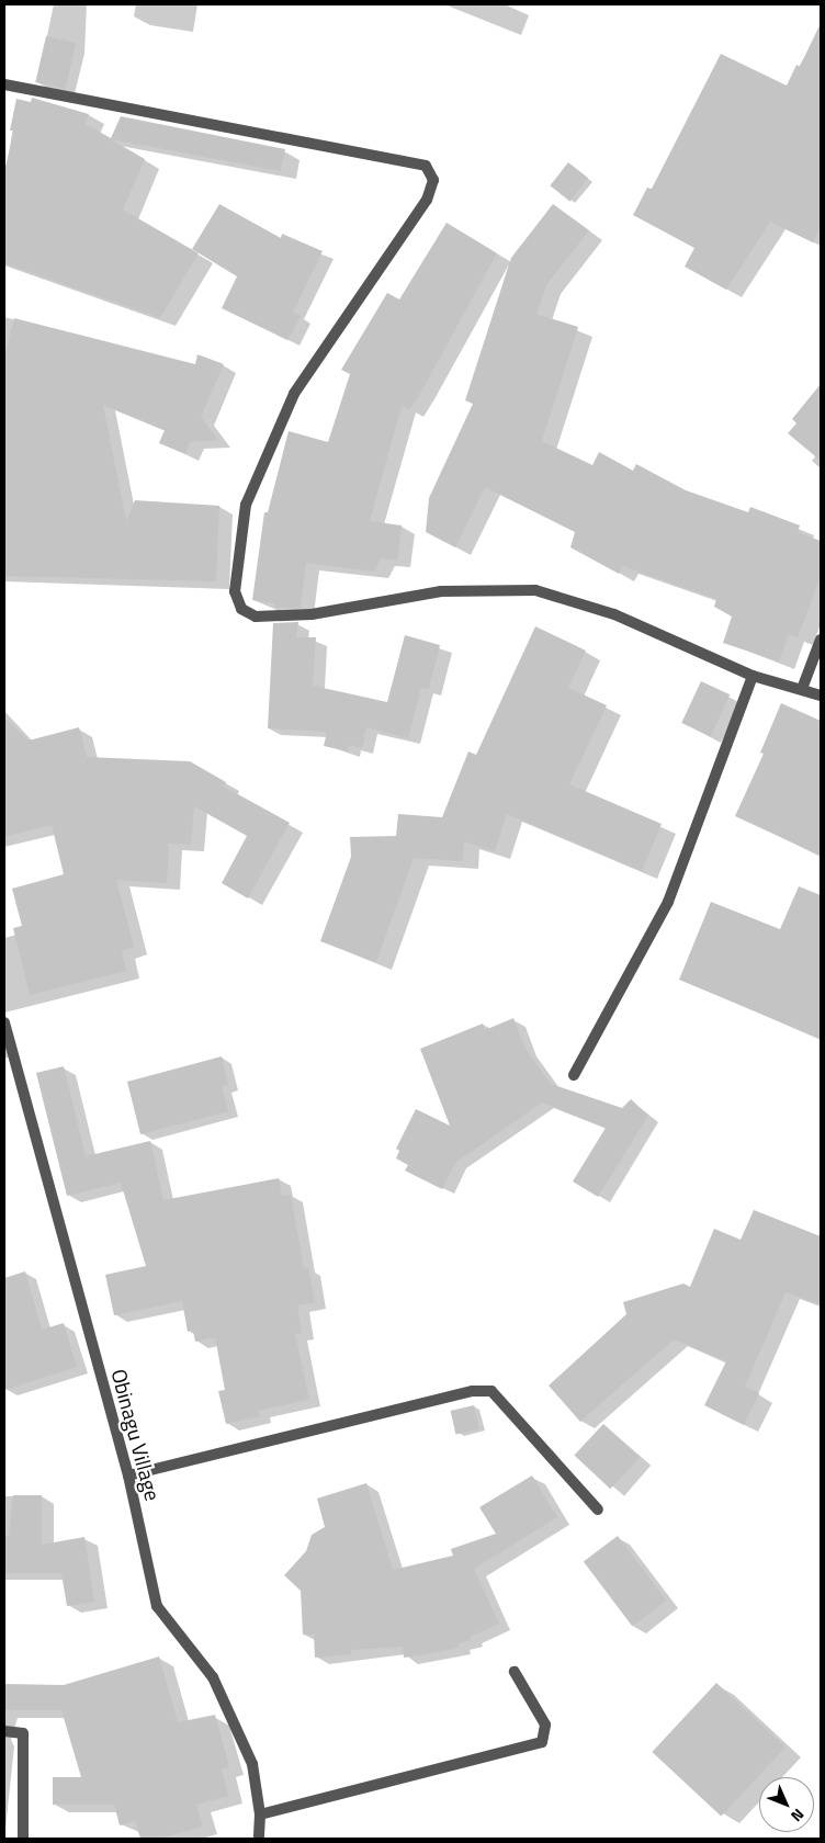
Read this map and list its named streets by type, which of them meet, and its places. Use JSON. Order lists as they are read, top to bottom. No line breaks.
{"streets":{"street":["Obinagu Village"]},"north":"bottom right"}
